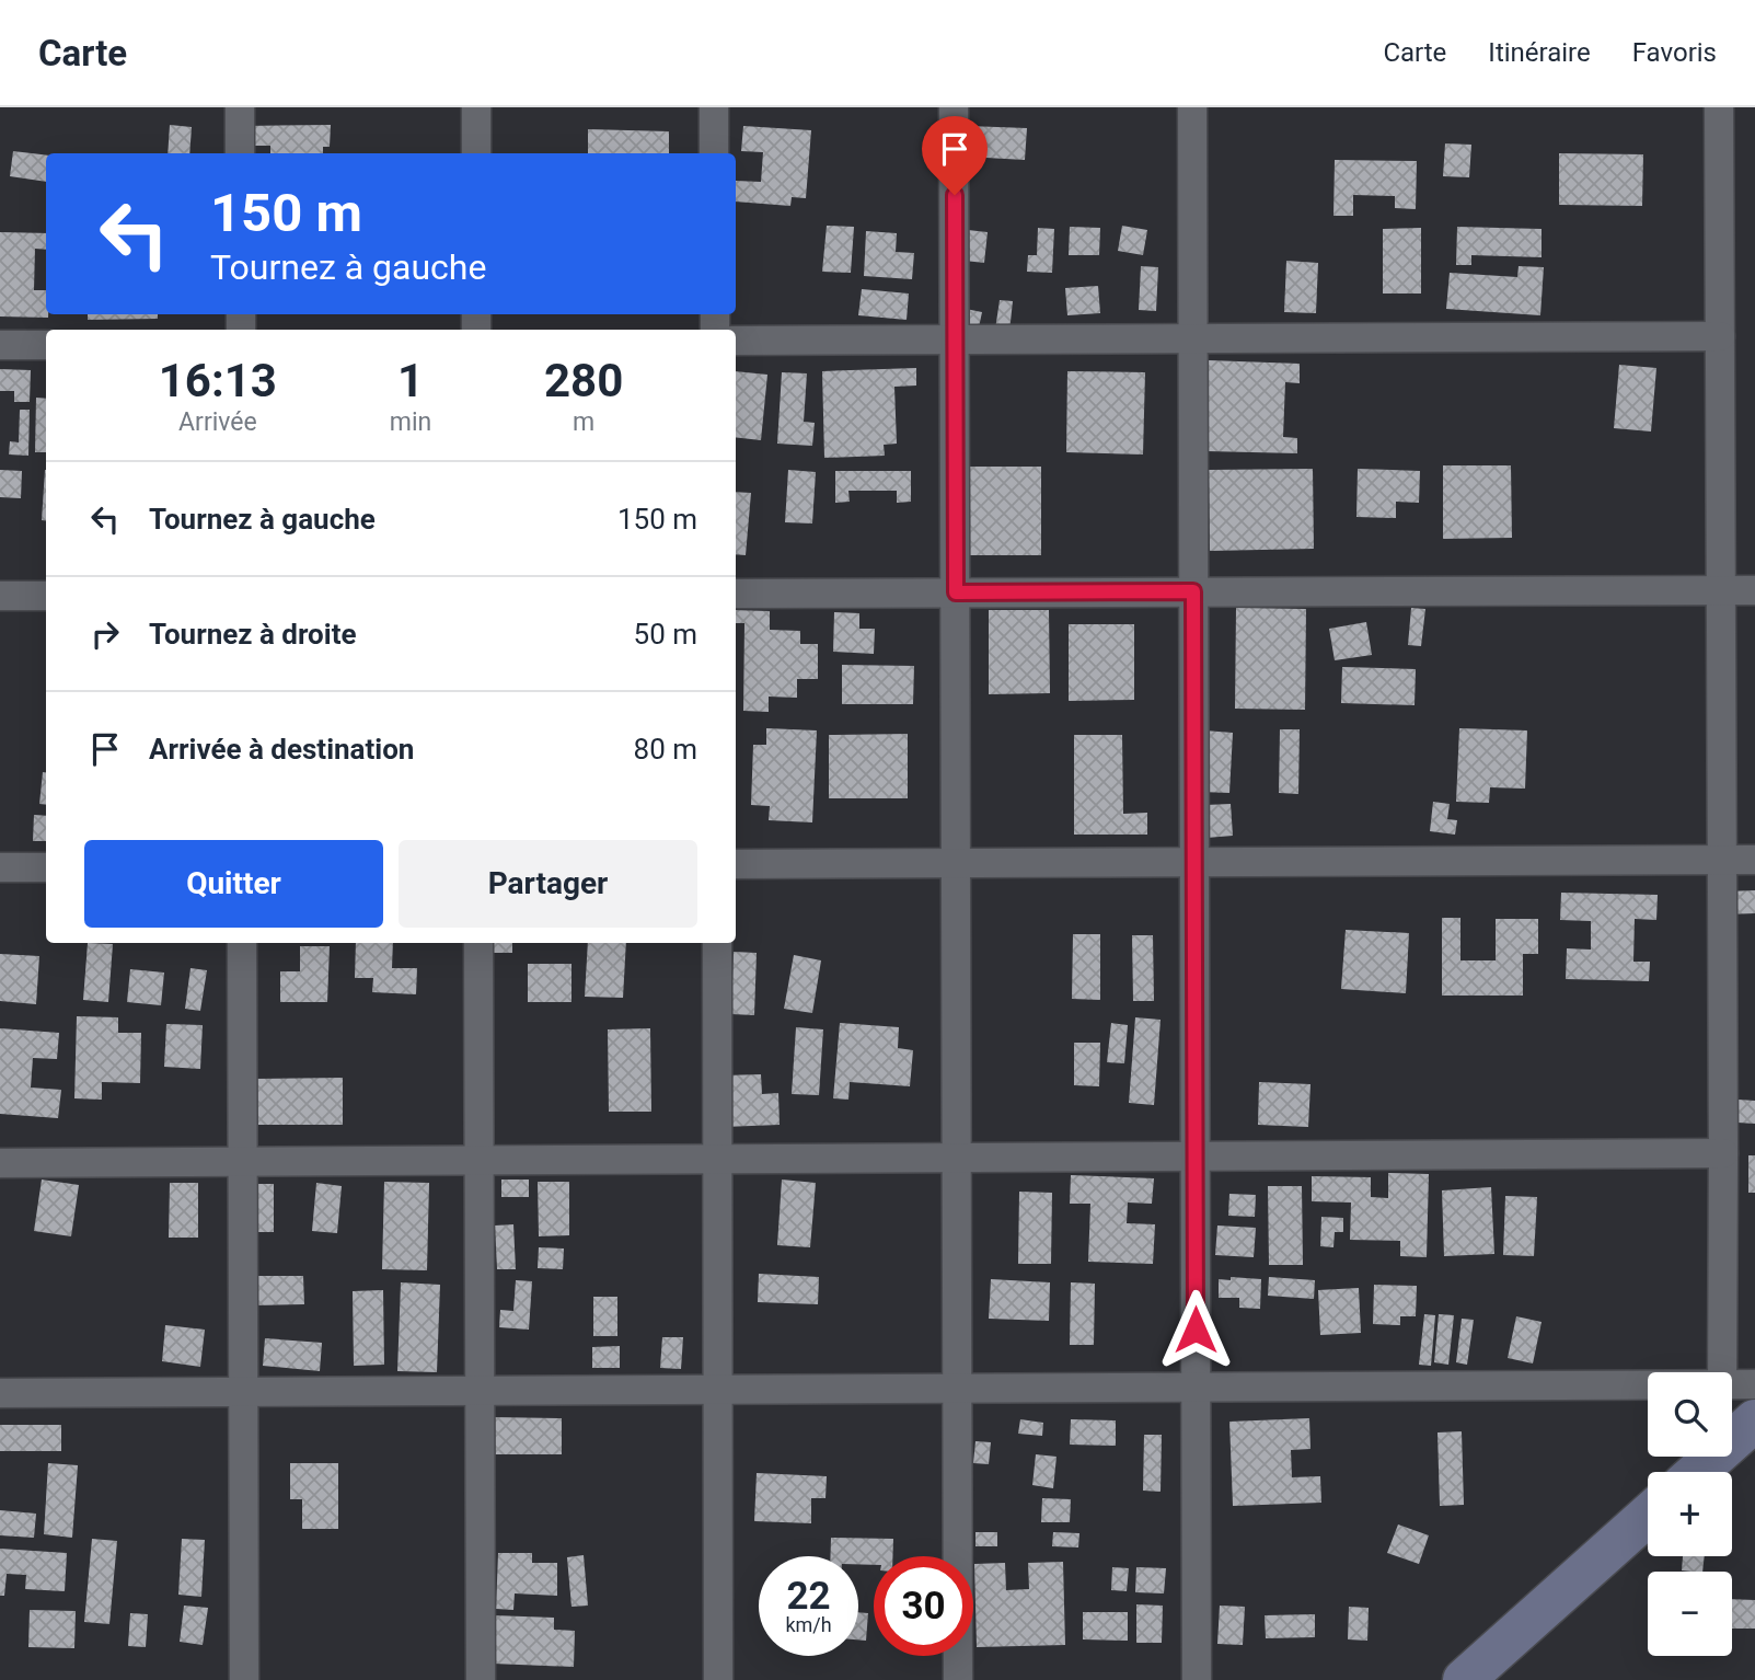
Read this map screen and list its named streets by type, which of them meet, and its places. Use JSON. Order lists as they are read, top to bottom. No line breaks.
{"page":{"header":"Carte","nav":["Carte","Itinéraire","Favoris"],"turn":["150 m","Tournez à gauche"],"eta":["16:13","Arrivée","1","min","280","m"],"list":[{"name":"Tournez à gauche","value":"150 m"},{"name":"Tournez à droite","value":"50 m"},{"name":"Arrivée à destination","value":"80 m"}],"buttons":["Quitter","Partager"],"map_buttons":["+","−"],"speed":"22 km/h","limit":"30"}}
